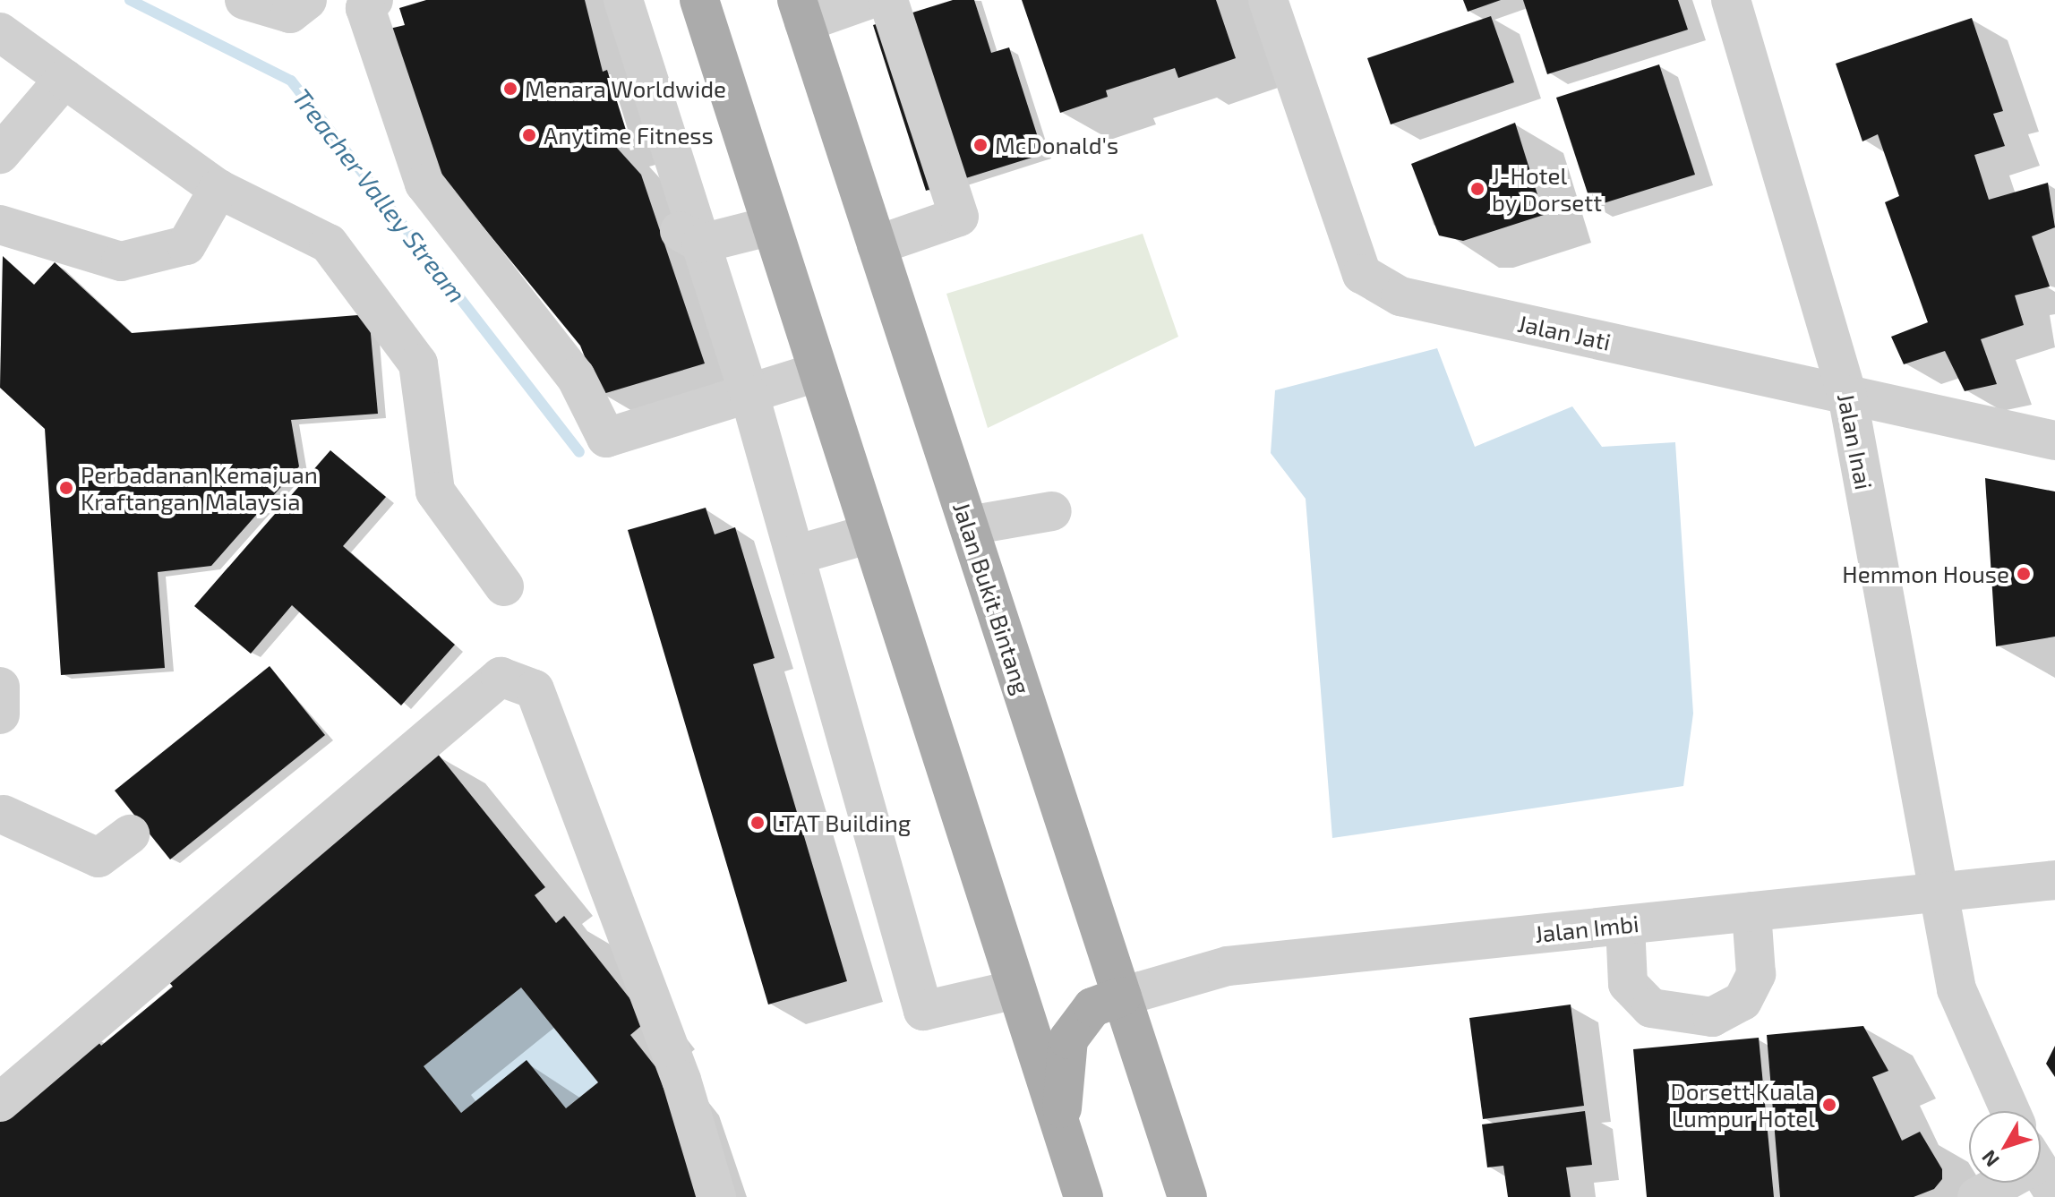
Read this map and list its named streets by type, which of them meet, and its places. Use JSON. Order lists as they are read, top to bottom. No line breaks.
{"streets":{"main road":["Jalan Bukit Bintang"],"street":["Jalan Jati","Jalan Inai","Jalan Imbi"]},"crossings":[["Jalan Jati","Jalan Inai"],["Jalan Inai","Jalan Imbi"],["Jalan Bukit Bintang","Jalan Imbi"]],"water":["Treacher Valley Stream"],"places":["Menara Worldwide","Anytime Fitness","McDonald's","J-Hotel by Dorsett","Perbadanan Kemajuan Kraftangan Malaysia","Hemmon House","LTAT Building","Dorsett Kuala Lumpur Hotel"],"north":"bottom left"}
